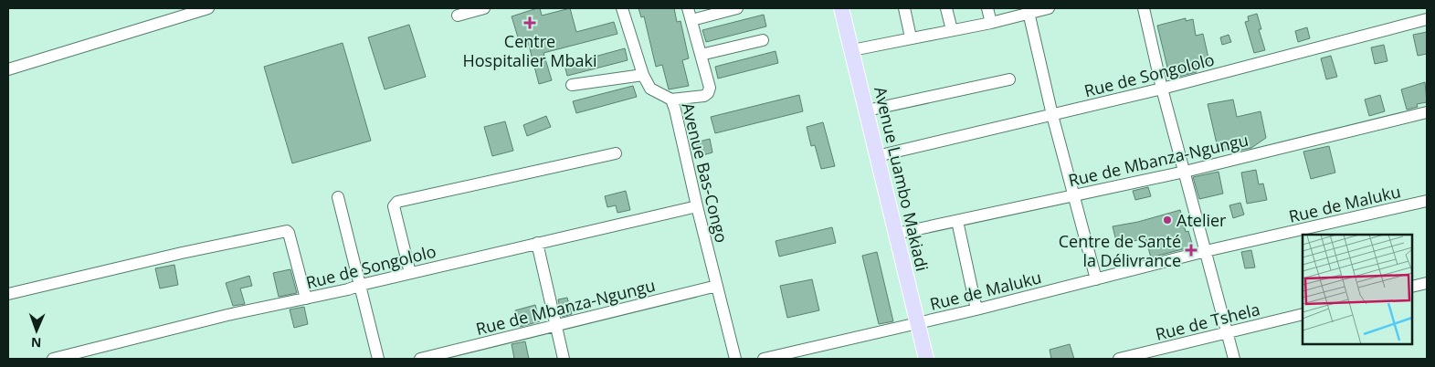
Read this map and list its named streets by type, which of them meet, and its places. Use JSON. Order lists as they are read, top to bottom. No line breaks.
{"streets":{"main road":["Avenue Luambo Makiadi"],"street":["Rue de Songololo","Rue de Mbanza-Ngungu","Avenue Bas-Congo","Rue de Maluku","Rue de Tshela"]},"crossings":[["Rue de Songololo","Avenue Bas-Congo"],["Rue de Songololo","Avenue Luambo Makiadi"],["Rue de Mbanza-Ngungu","Avenue Bas-Congo"],["Rue de Mbanza-Ngungu","Avenue Luambo Makiadi"],["Avenue Luambo Makiadi","Rue de Maluku"]],"places":{"health":["Centre Hospitalier Mbaki","Centre de Santé la Délivrance"],"other":["Atelier"]},"north":"bottom"}
